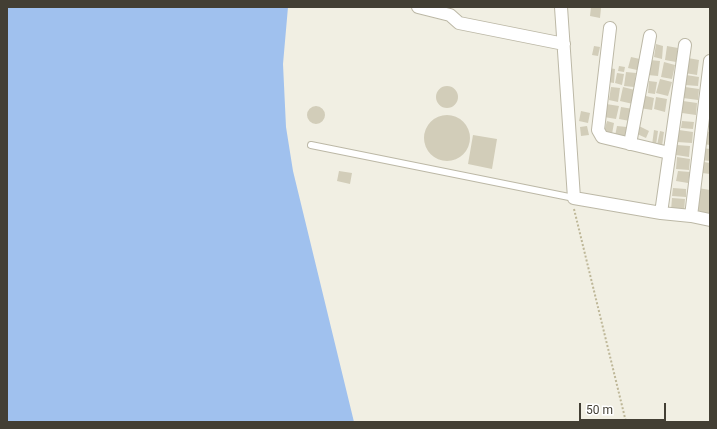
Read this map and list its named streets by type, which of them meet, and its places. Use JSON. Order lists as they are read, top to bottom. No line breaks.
{"scale_bar":"50 m"}
